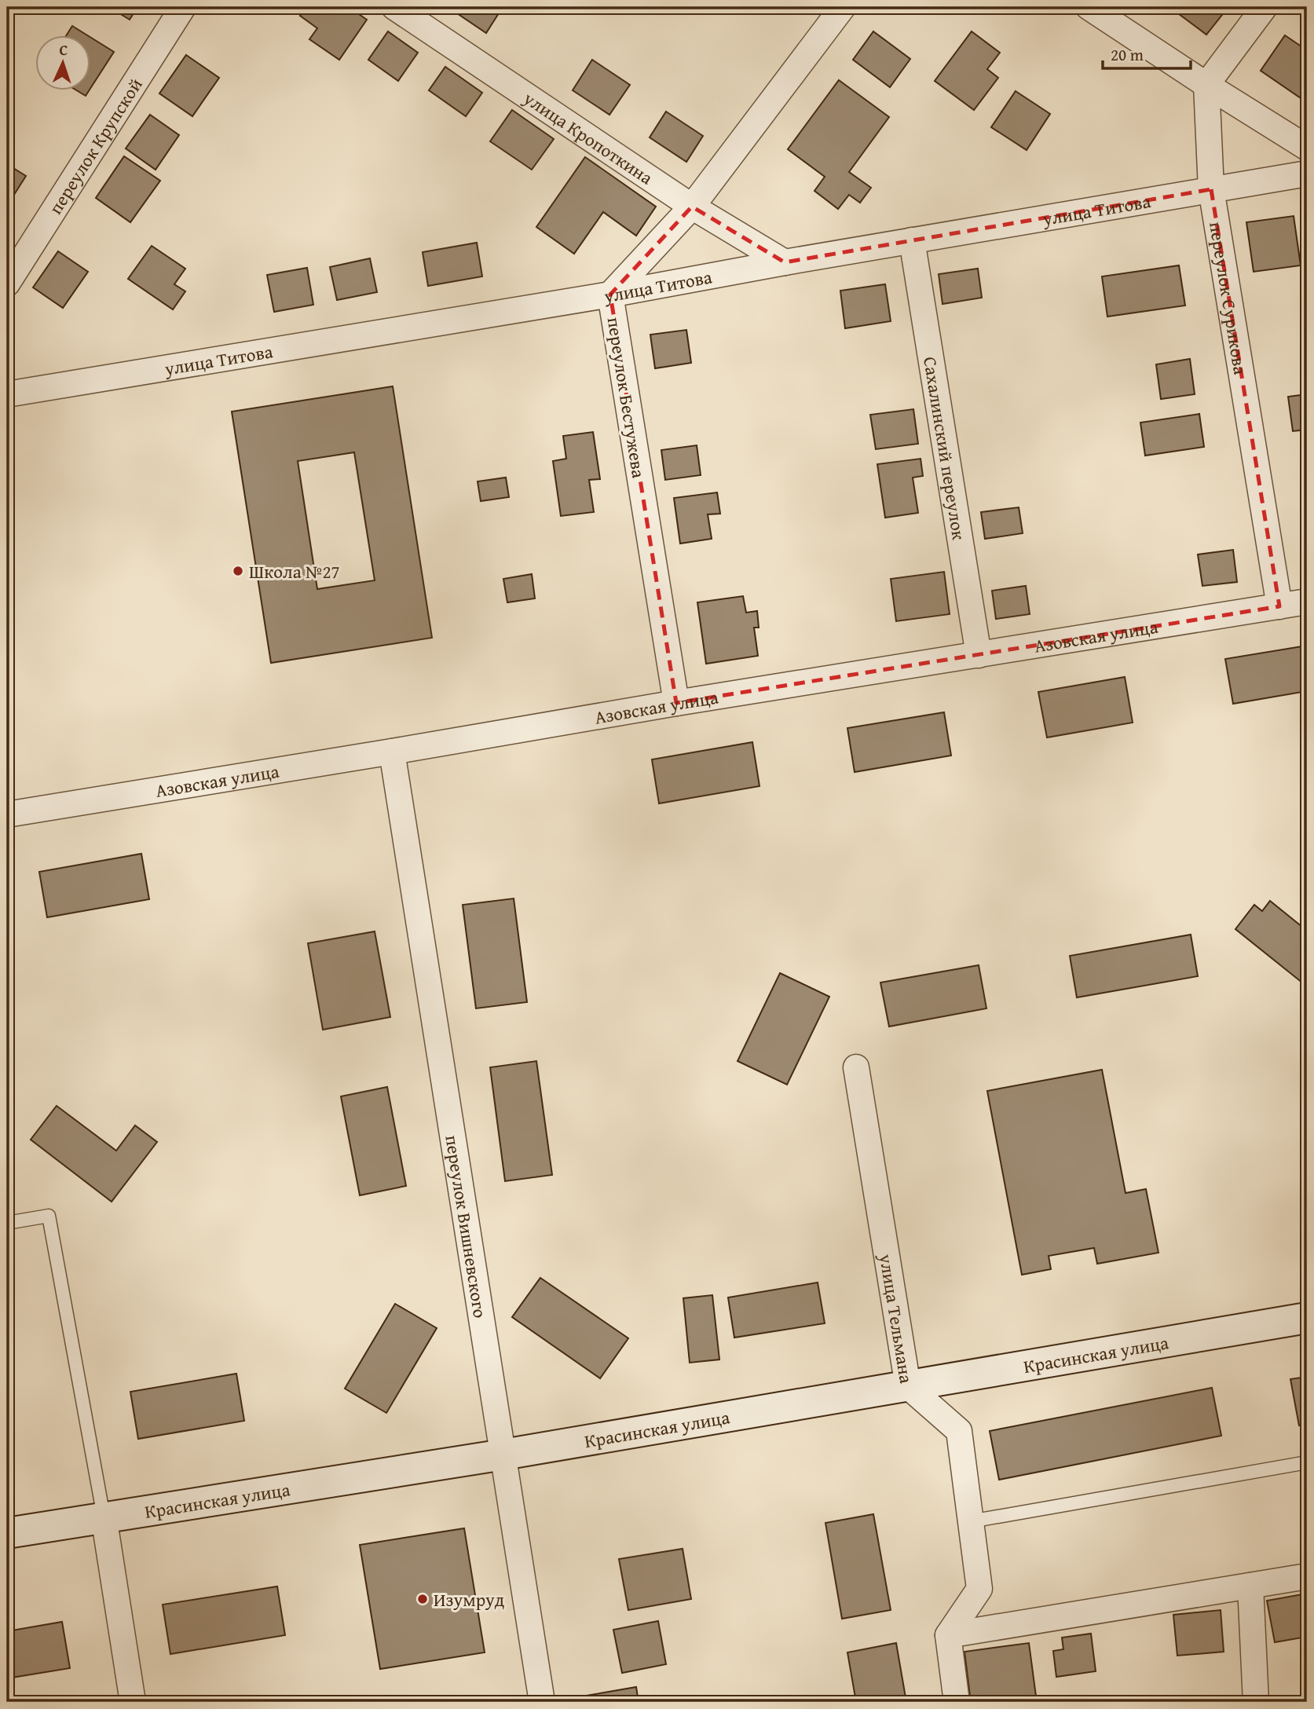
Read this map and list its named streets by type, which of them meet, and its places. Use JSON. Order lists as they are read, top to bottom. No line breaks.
{"streets":{"main road":["Красинская улица"],"street":["улица Кропоткина","переулок Крупской","улица Титова","переулок Сурикова","переулок Бестужева","Сахалинский переулок","Азовская улица","переулок Вишневского","улица Тельмана"]},"crossings":[["улица Кропоткина","улица Титова"],["улица Кропоткина","переулок Бестужева"],["улица Титова","переулок Сурикова"],["улица Титова","переулок Бестужева"],["улица Титова","Сахалинский переулок"],["переулок Сурикова","Азовская улица"],["переулок Бестужева","Азовская улица"],["Сахалинский переулок","Азовская улица"],["Азовская улица","переулок Вишневского"],["переулок Вишневского","Красинская улица"],["улица Тельмана","Красинская улица"]],"places":["Школа №27","Изумруд"],"scale_bar":"20 m","north":"top"}
